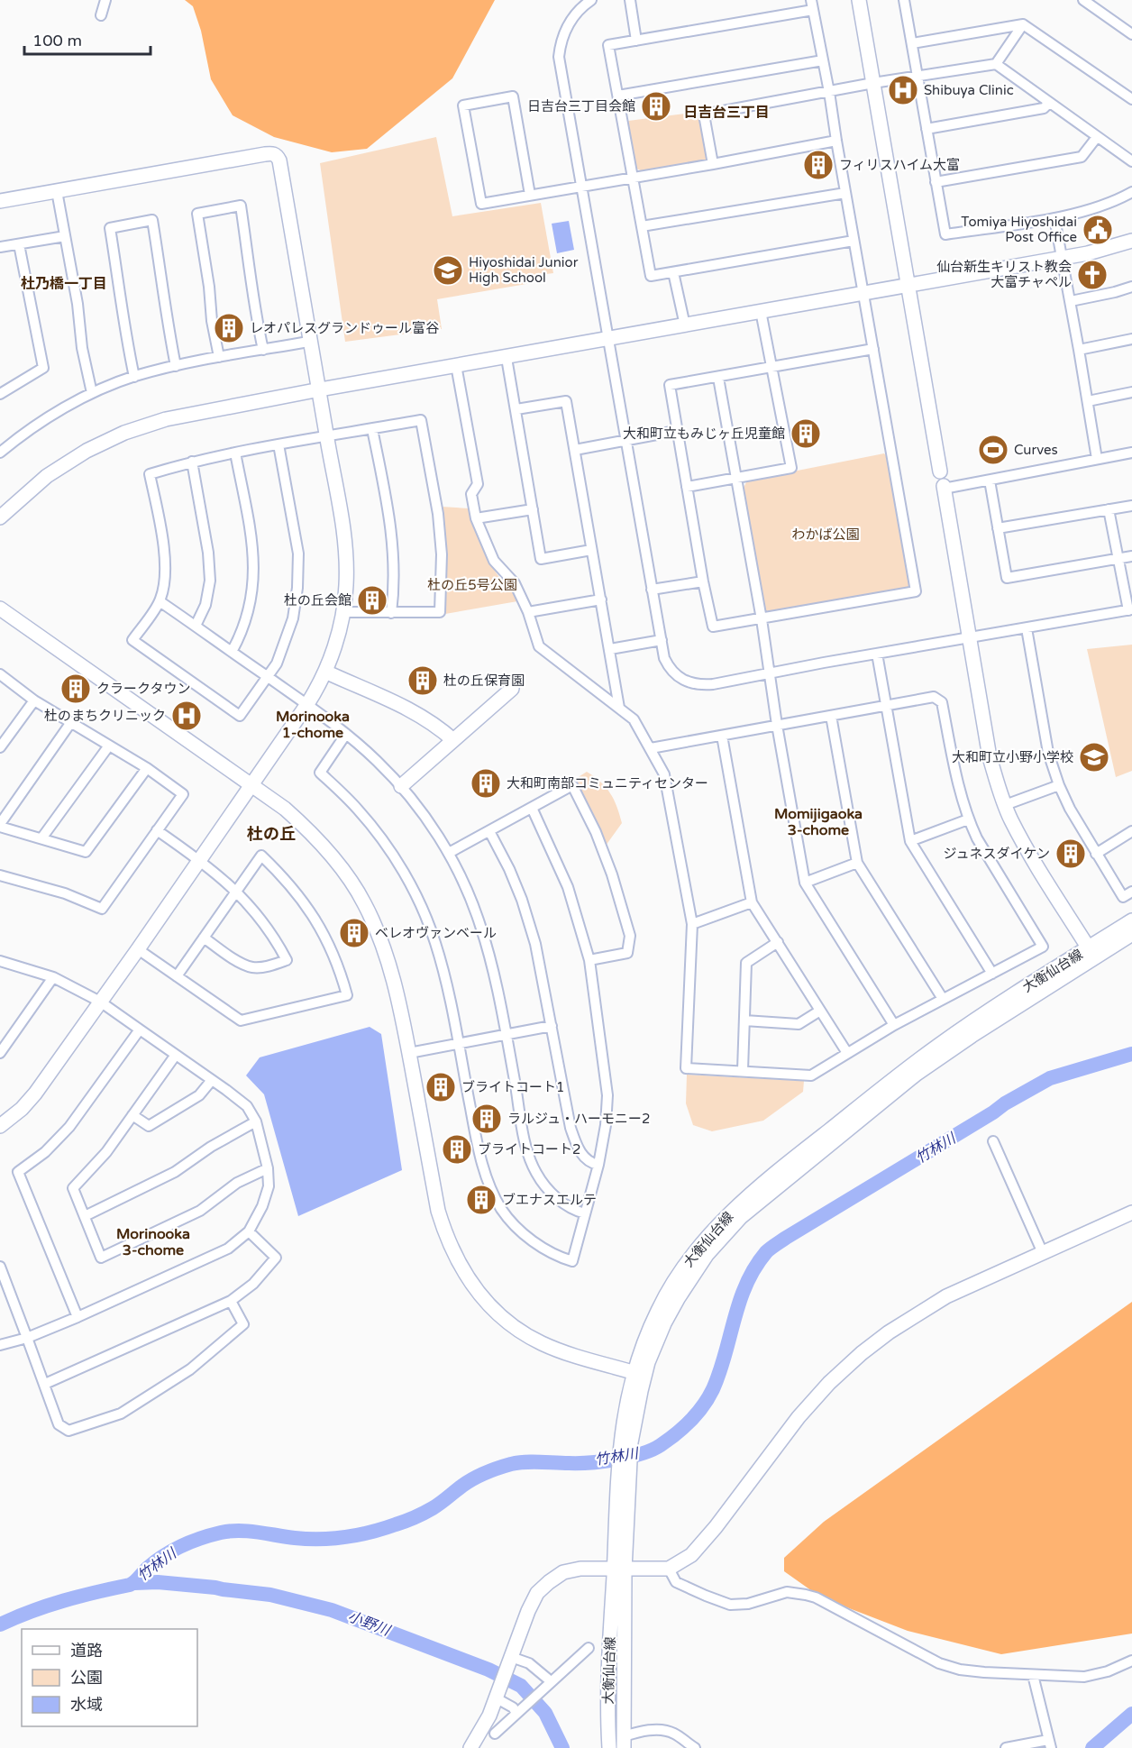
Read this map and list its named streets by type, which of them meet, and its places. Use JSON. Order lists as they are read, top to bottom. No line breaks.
{"streets":{"street":["大衡仙台線"]},"districts":["日吉台三丁目","杜乃橋一丁目","Morinooka 1-chome","Momijigaoka 3-chome","杜の丘","Morinooka 3-chome"],"water":["竹林川","小野川"],"parks":["わかば公園","杜の丘5号公園"],"places":{"hospital":["Shibuya Clinic","杜のまちクリニック"],"building":["日吉台三丁目会館","フィリスハイム大富","レオパレスグランドゥール富谷","大和町立もみじヶ丘児童館","杜の丘会館","杜の丘保育園","クラークタウン","大和町南部コミュニティセンター","ジュネスダイケン","ベレオヴァンベール","ブライトコート1","ラルジュ・ハーモニー2","ブライトコート2","ブエナスエルテ"],"public building":["Tomiya Hiyoshidai Post Office"],"school or university":["Hiyoshidai Junior High School","大和町立小野小学校"],"church":["仙台新生キリスト教会 大富チャペル"],"sports":["Curves"]},"legend":["道路","公園","水域"],"scale_bar":"100 m"}
